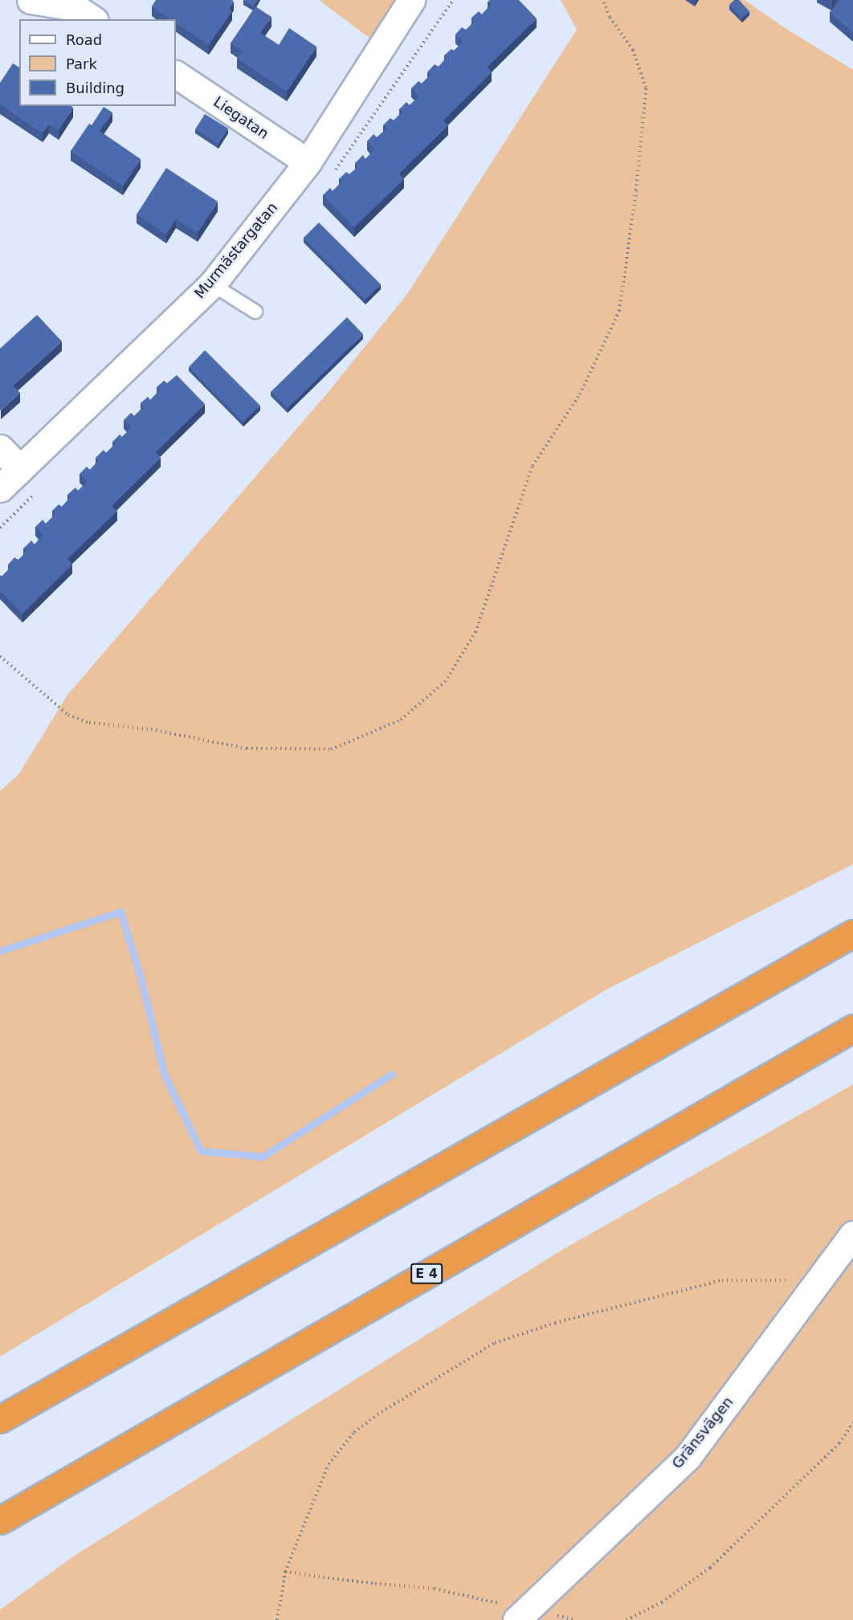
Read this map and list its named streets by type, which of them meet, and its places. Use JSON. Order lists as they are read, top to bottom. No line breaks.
{"streets":{"highway":["E 4"],"street":["Liegatan","Murmästargatan","Gränsvägen"]},"crossings":[["Liegatan","Murmästargatan"]],"legend":["Road","Park","Building"]}
